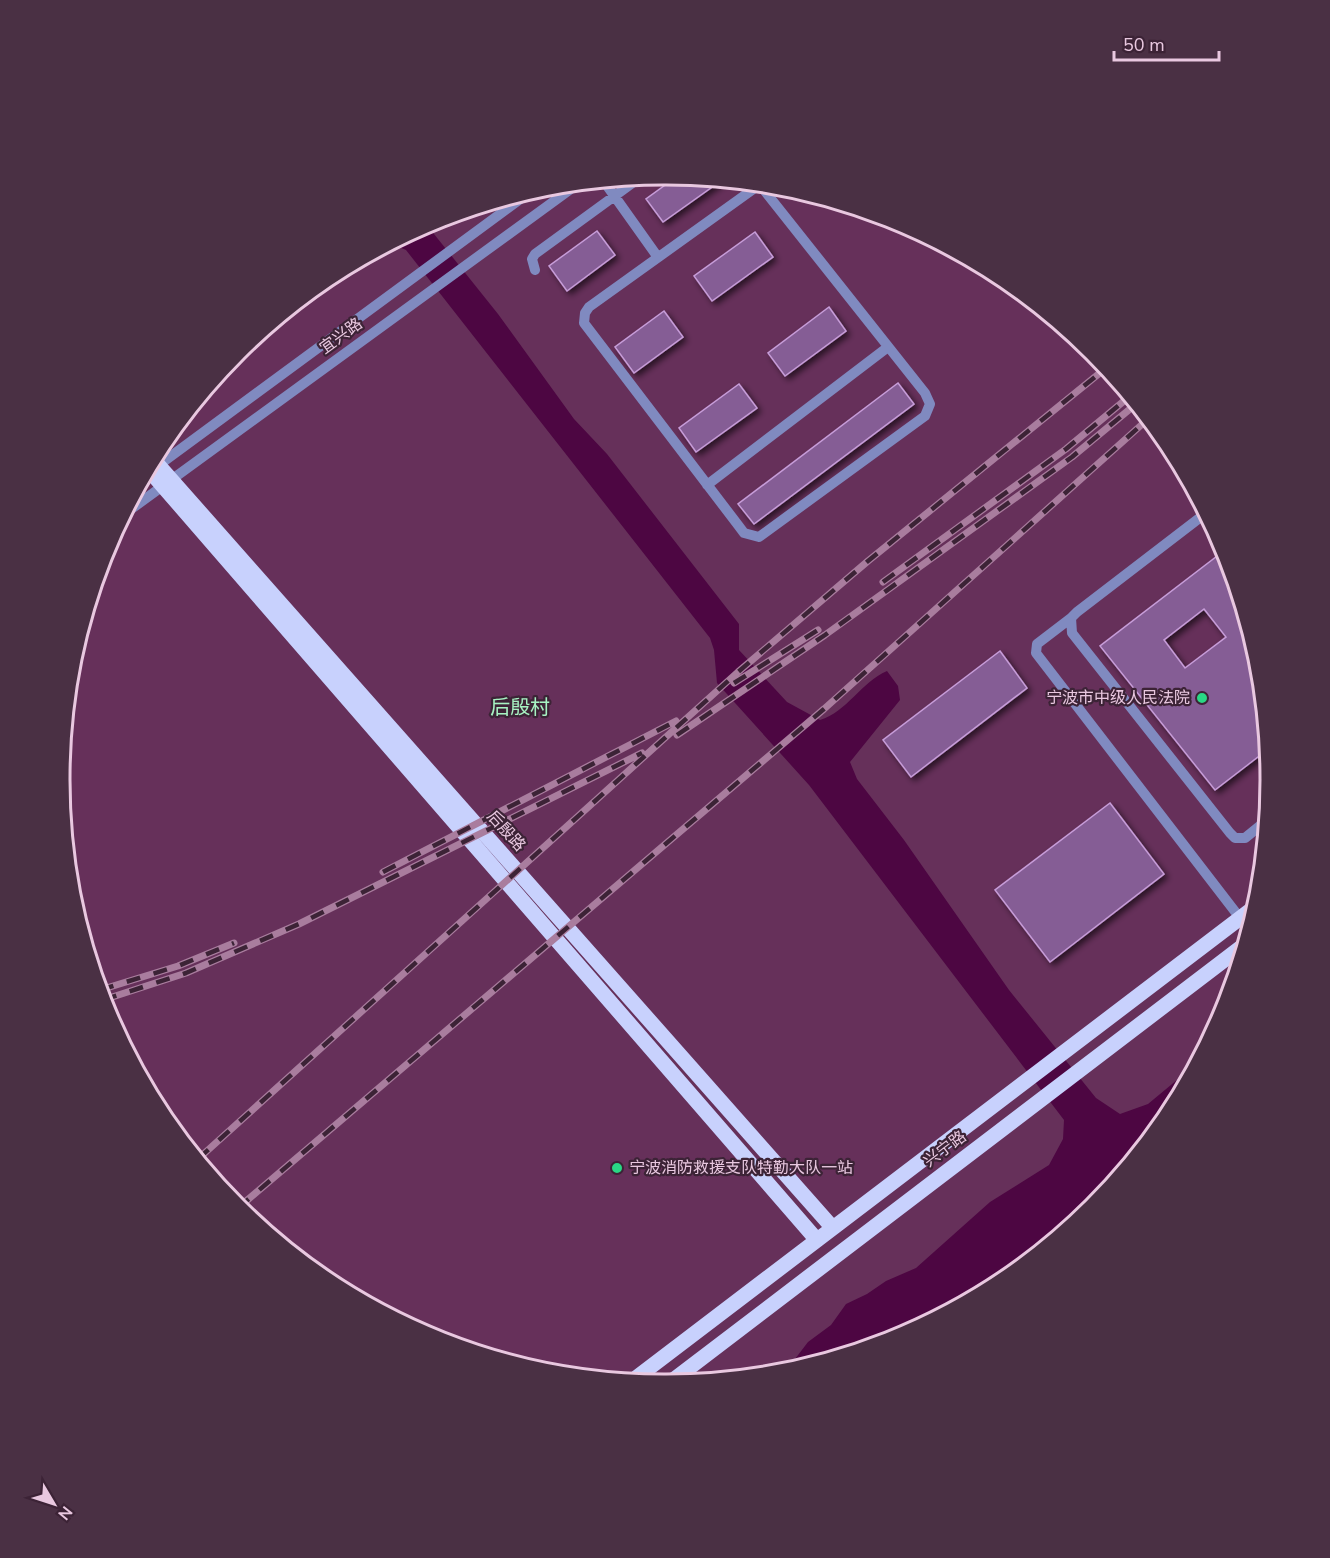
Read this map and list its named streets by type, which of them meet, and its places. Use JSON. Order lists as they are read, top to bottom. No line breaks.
{"streets":{"main road":["后殷路","兴宁路"],"street":["宜兴路"]},"crossings":[["宜兴路","后殷路"]],"districts":["后殷村"],"places":["宁波市中级人民法院","宁波消防救援支队特勤大队一站"],"scale_bar":"50 m","north":"bottom right"}
